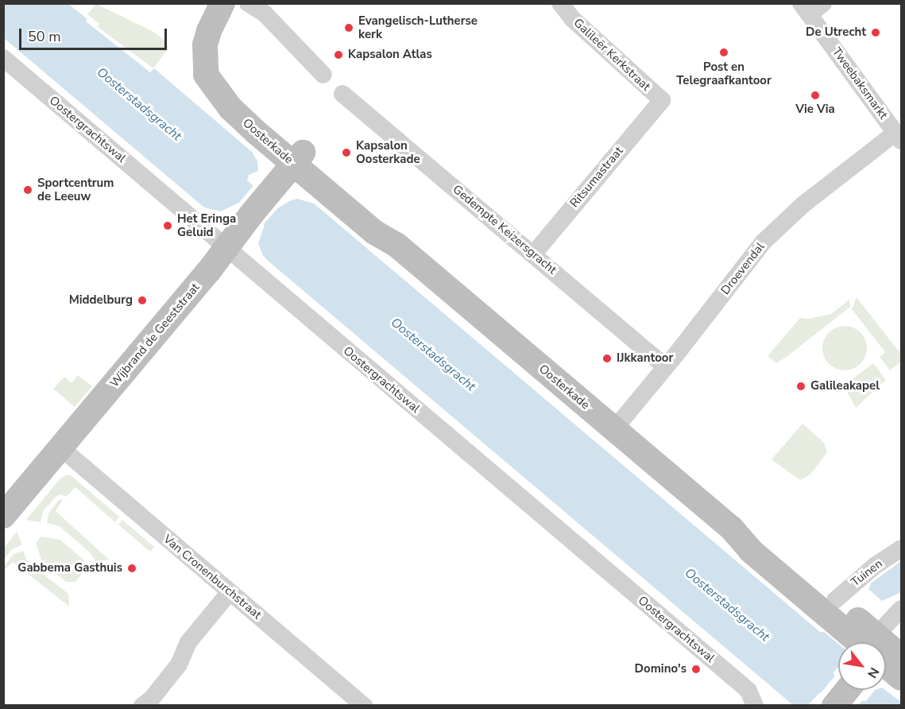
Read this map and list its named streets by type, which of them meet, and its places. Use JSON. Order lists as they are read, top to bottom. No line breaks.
{"streets":{"main road":["Oosterkade","Wijbrand de Geeststraat"],"street":["Galileër Kerkstraat","Tweebaksmarkt","Oostergrachtswal","Ritsumastraat","Gedempte Keizersgracht","Droevendal","Tuinen","Van Cronenburchstraat"]},"crossings":[["Galileër Kerkstraat","Ritsumastraat"],["Tweebaksmarkt","Droevendal"],["Oostergrachtswal","Wijbrand de Geeststraat"],["Oosterkade","Droevendal"],["Oosterkade","Wijbrand de Geeststraat"],["Oosterkade","Tuinen"],["Ritsumastraat","Gedempte Keizersgracht"],["Gedempte Keizersgracht","Droevendal"],["Wijbrand de Geeststraat","Van Cronenburchstraat"]],"water":["Oosterstadsgracht"],"places":["Evangelisch-Lutherse kerk","De Utrecht","Post en Telegraafkantoor","Kapsalon Atlas","Vie Via","Kapsalon Oosterkade","Sportcentrum de Leeuw","Het Eringa Geluid","Middelburg","IJkkantoor","Galileakapel","Gabbema Gasthuis","Domino's"],"scale_bar":"50 m","north":"bottom right"}
